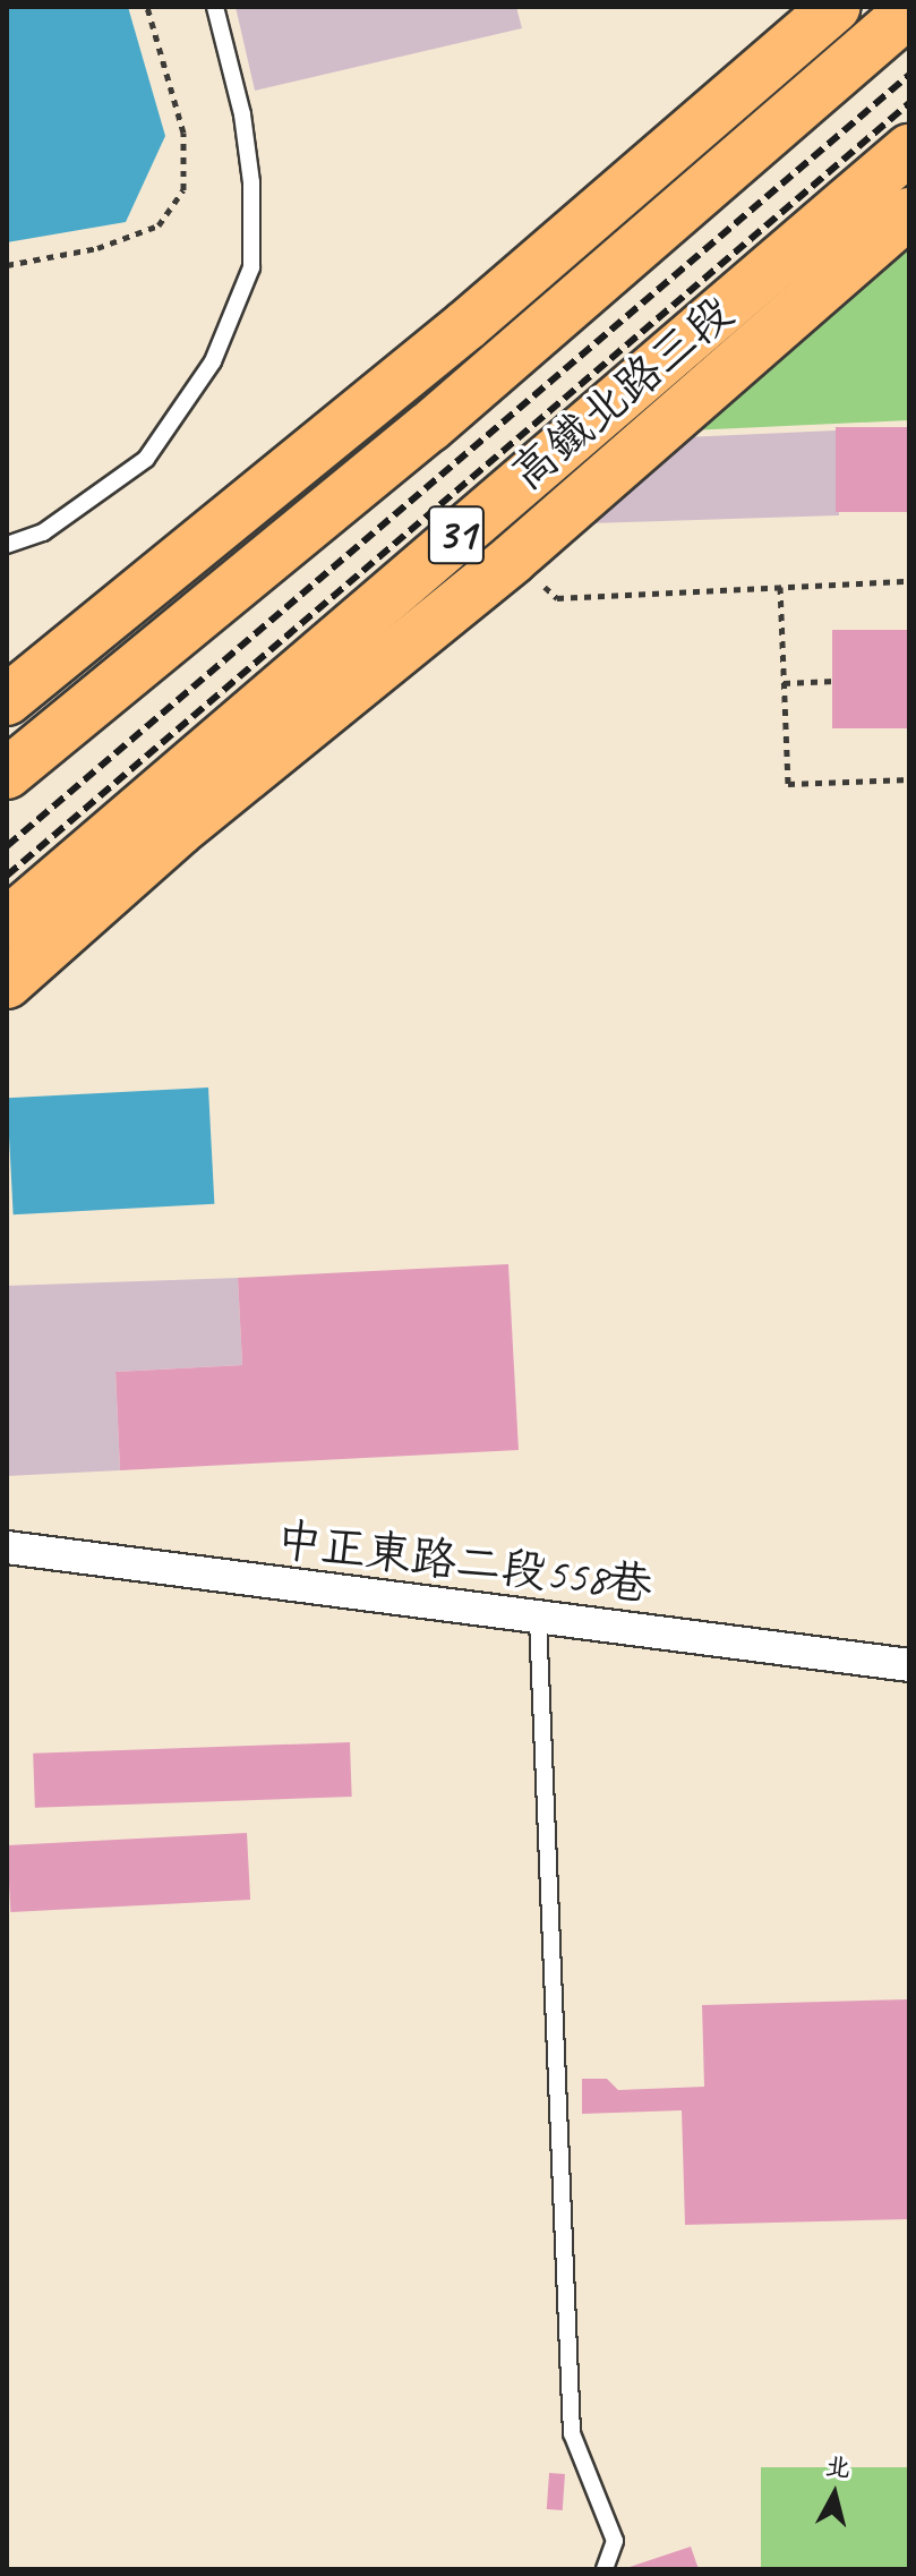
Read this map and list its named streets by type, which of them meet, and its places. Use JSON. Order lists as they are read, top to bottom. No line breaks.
{"streets":{"main road":["高鐵北路三段","31"],"street":["中正東路二段558巷"]},"north":"top"}
